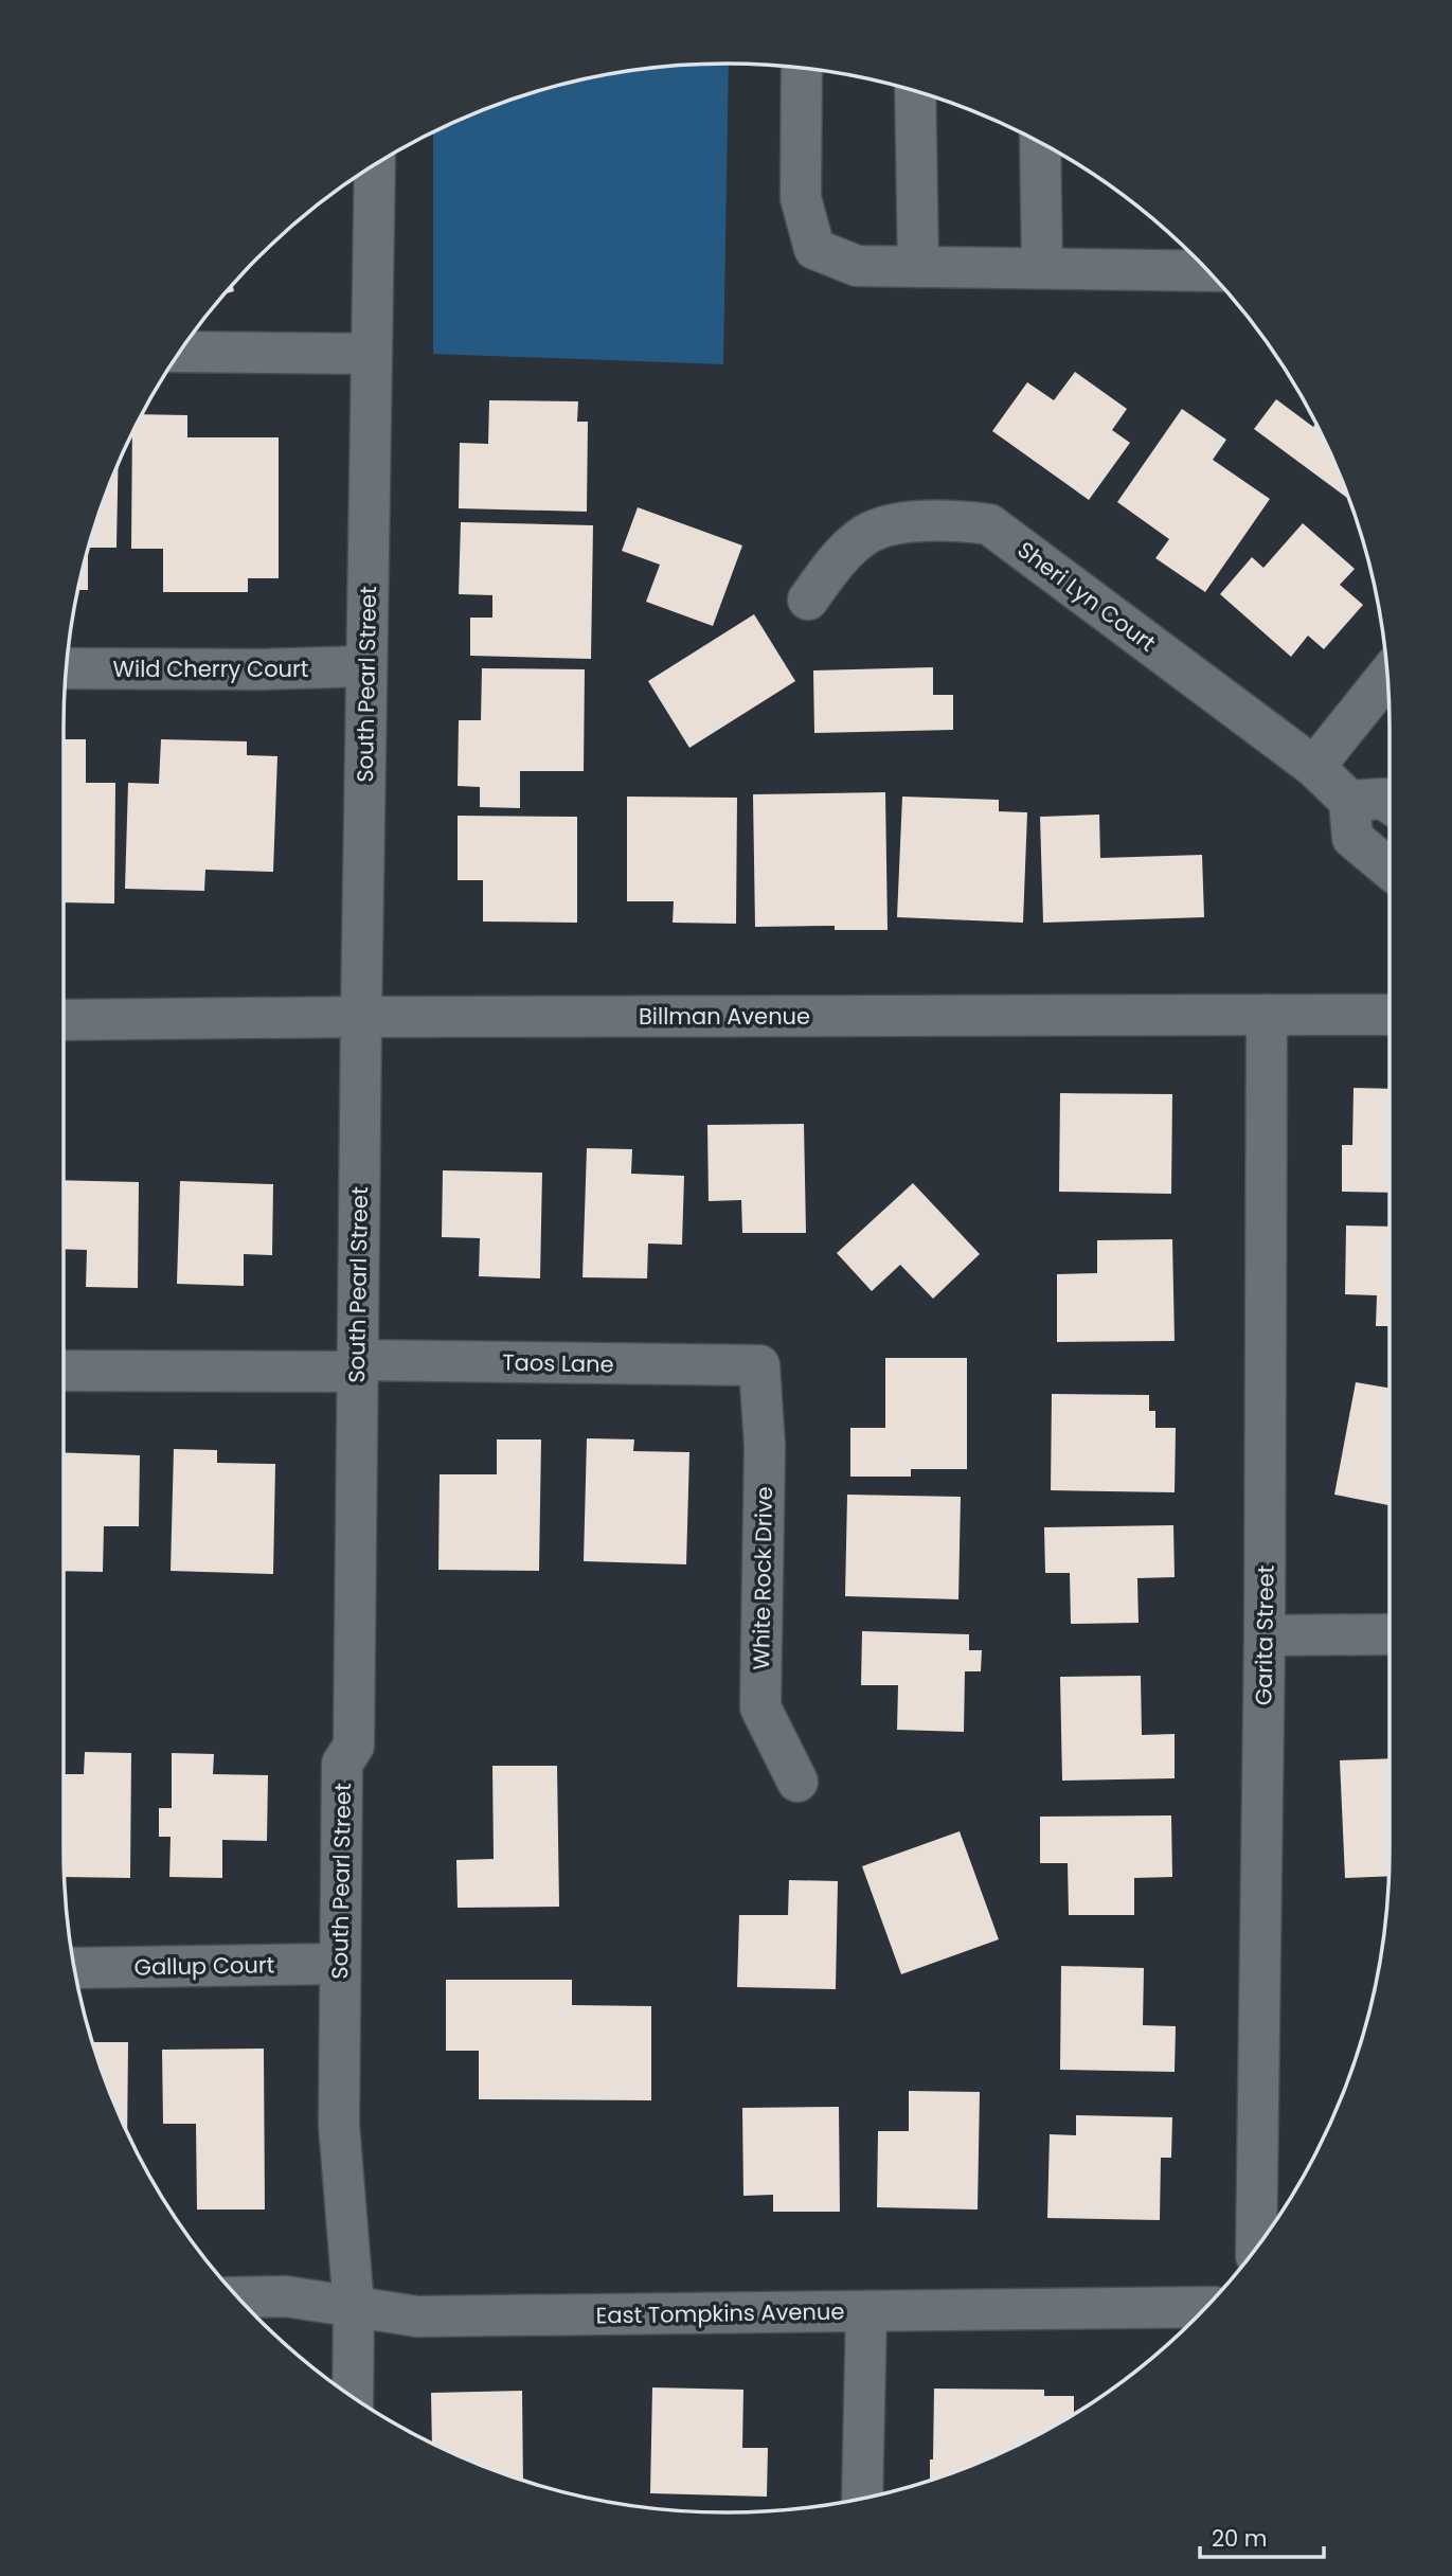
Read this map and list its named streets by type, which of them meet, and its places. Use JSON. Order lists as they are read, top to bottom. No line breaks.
{"streets":{"street":["Sheri Lyn Court","Wild Cherry Court","South Pearl Street","Billman Avenue","Taos Lane","White Rock Drive","Garita Street","Gallup Court","East Tompkins Avenue"]},"crossings":[["Wild Cherry Court","South Pearl Street"],["South Pearl Street","Billman Avenue"],["South Pearl Street","Taos Lane"],["South Pearl Street","Gallup Court"],["South Pearl Street","East Tompkins Avenue"],["Billman Avenue","Garita Street"],["Taos Lane","White Rock Drive"]],"scale_bar":"20 m"}
